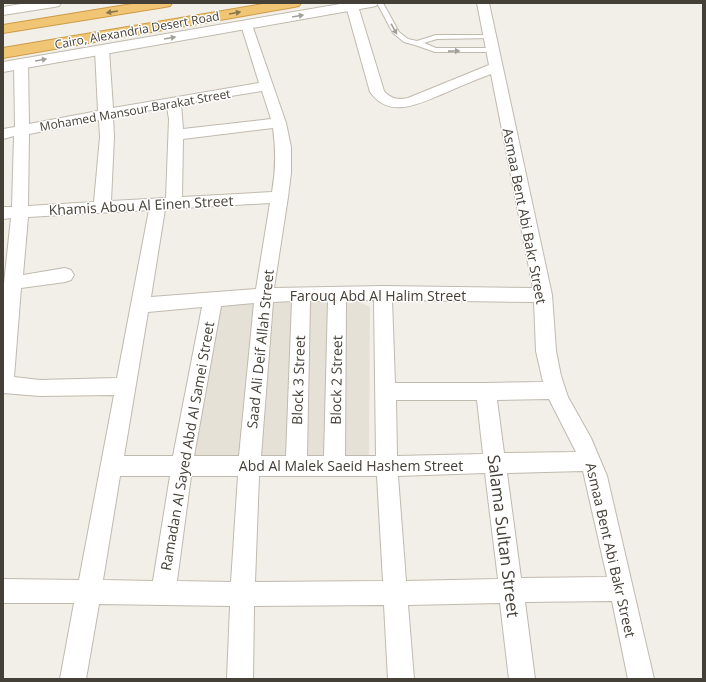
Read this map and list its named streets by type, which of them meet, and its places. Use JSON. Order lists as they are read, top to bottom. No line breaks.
{"streets":{"highway":["Cairo, Alexandria Desert Road"],"street":["Mohamed Mansour Barakat Street","Khamis Abou Al Einen Street","Asmaa Bent Abi Bakr Street","Farouq Abd Al Halim Street","Saad Ali Deif Allah Street","Block 3 Street","Block 2 Street","Ramadan Al Sayed Abd Al Samei Street","Abd Al Malek Saeid Hashem Street","Salama Sultan Street"]},"crossings":[["Mohamed Mansour Barakat Street","Saad Ali Deif Allah Street"],["Khamis Abou Al Einen Street","Saad Ali Deif Allah Street"],["Asmaa Bent Abi Bakr Street","Farouq Abd Al Halim Street"],["Asmaa Bent Abi Bakr Street","Abd Al Malek Saeid Hashem Street"],["Farouq Abd Al Halim Street","Saad Ali Deif Allah Street"],["Farouq Abd Al Halim Street","Block 3 Street"],["Farouq Abd Al Halim Street","Block 2 Street"],["Farouq Abd Al Halim Street","Ramadan Al Sayed Abd Al Samei Street"],["Saad Ali Deif Allah Street","Abd Al Malek Saeid Hashem Street"],["Block 3 Street","Abd Al Malek Saeid Hashem Street"],["Block 2 Street","Abd Al Malek Saeid Hashem Street"],["Ramadan Al Sayed Abd Al Samei Street","Abd Al Malek Saeid Hashem Street"],["Abd Al Malek Saeid Hashem Street","Salama Sultan Street"]]}
